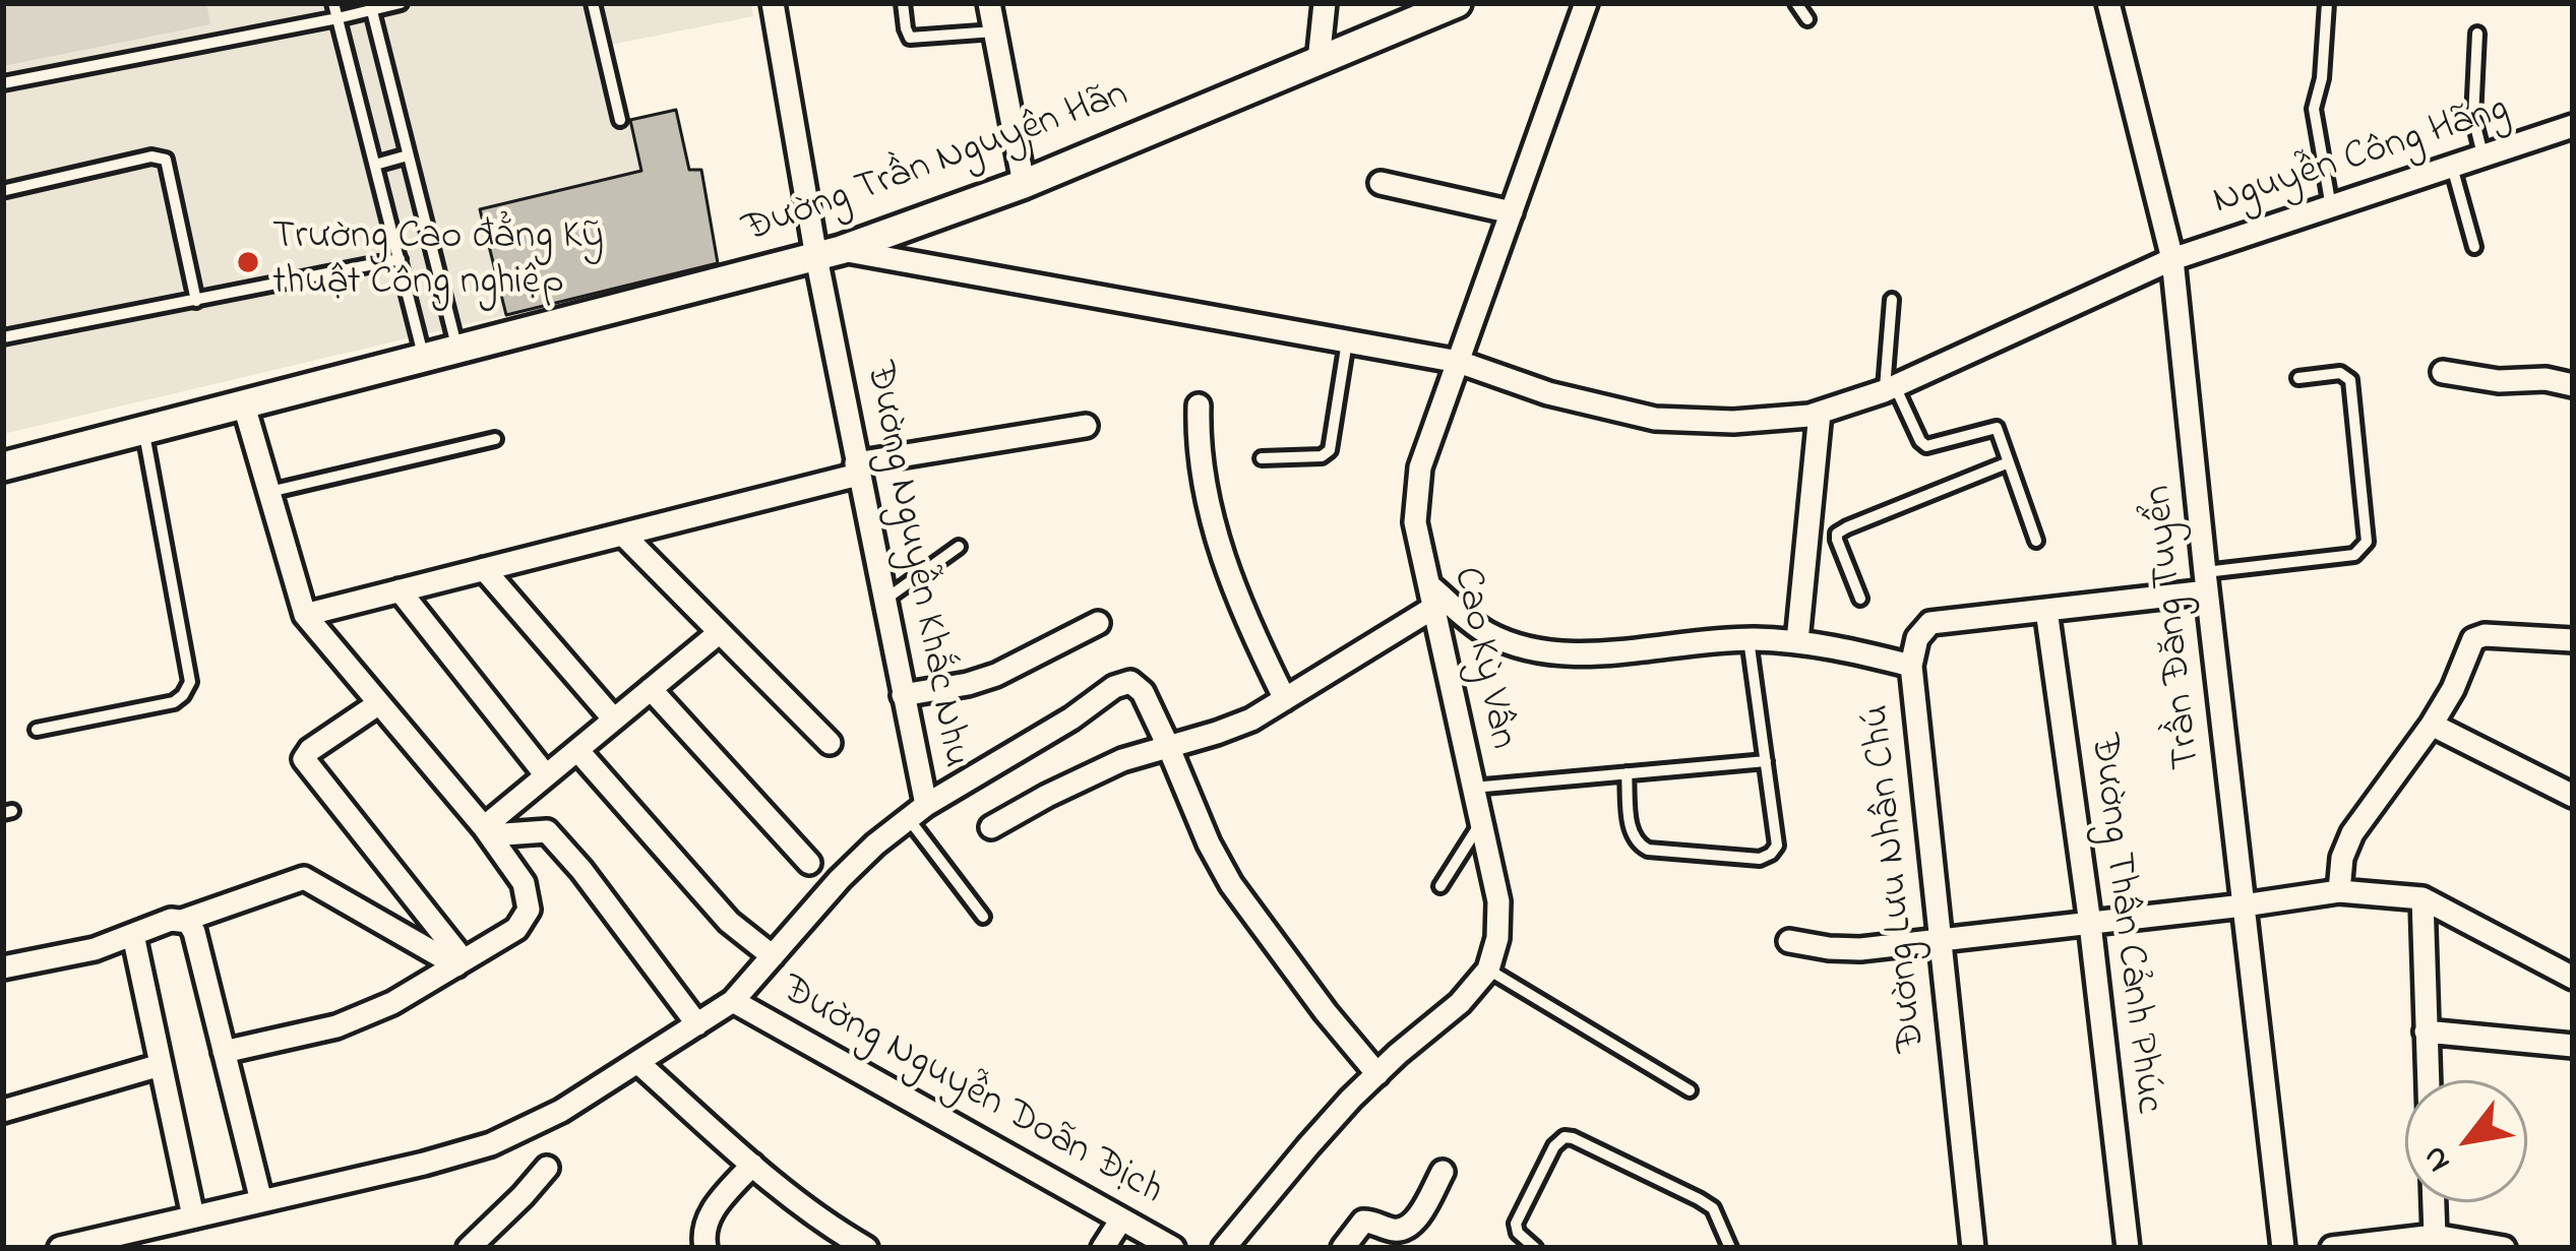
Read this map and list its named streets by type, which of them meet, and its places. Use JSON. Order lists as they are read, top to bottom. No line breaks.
{"streets":{"street":["Nguyễn Công Hãng","Đường Trần Nguyên Hãn","Đường Nguyễn Khắc Nhu","Trần Đăng Tuyển","Cao Kỳ Vân","Đường Lưu Nhân Chú","Đường Thân Cảnh Phúc","Đường Nguyễn Doãn Địch"]},"crossings":[["Nguyễn Công Hãng","Đường Trần Nguyên Hãn"],["Nguyễn Công Hãng","Đường Nguyễn Khắc Nhu"],["Nguyễn Công Hãng","Trần Đăng Tuyển"],["Nguyễn Công Hãng","Cao Kỳ Vân"],["Đường Trần Nguyên Hãn","Đường Nguyễn Khắc Nhu"],["Đường Nguyễn Khắc Nhu","Đường Nguyễn Doãn Địch"],["Đường Lưu Nhân Chú","Đường Thân Cảnh Phúc"]],"places":["Trường Cao đẳng Kỹ thuật Công nghiệp"],"north":"bottom left"}
